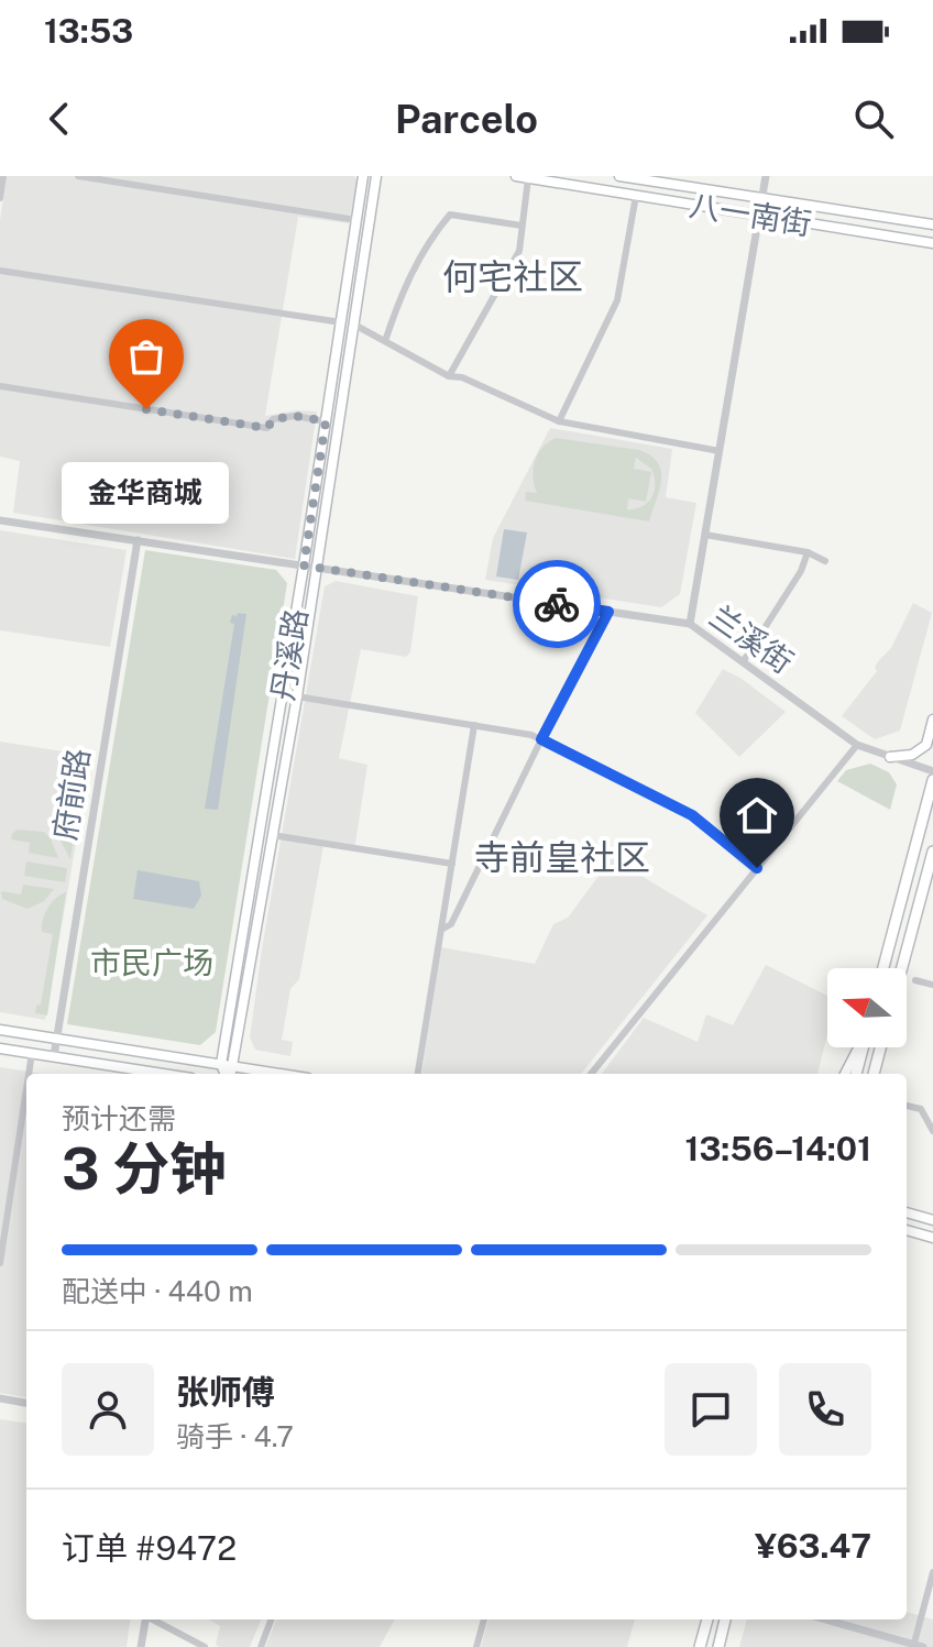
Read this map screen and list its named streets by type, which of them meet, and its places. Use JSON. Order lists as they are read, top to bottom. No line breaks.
{"streets":{"main road":["八一南街","丹溪路"],"street":["兰溪街","府前路"]},"crossings":[["兰溪街","丹溪路"],["兰溪街","府前路"]],"districts":["何宅社区","寺前皇社区"],"parks":["市民广场"],"places":["金华商城"],"north":"left","page":{"status":"13:53","header":"Parcelo","bubble":"金华商城","heading":["3 分钟","预计还需","13:56–14:01"],"panel":["张师傅","骑手 · 4.7","订单 #9472","¥63.47"],"bar":"配送中 · 440 m"}}
